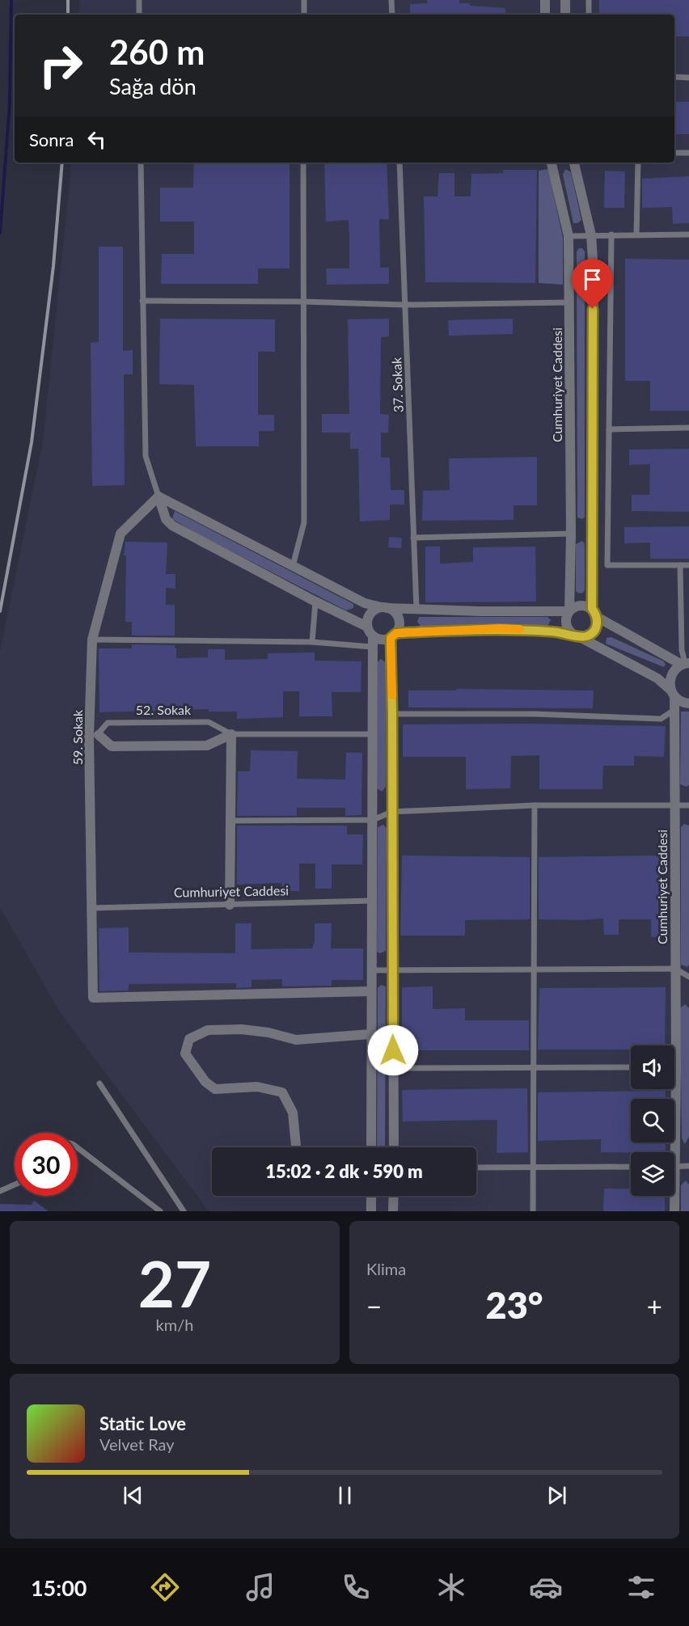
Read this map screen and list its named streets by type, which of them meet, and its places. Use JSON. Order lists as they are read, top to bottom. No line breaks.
{"streets":{"street":["Cumhuriyet Caddesi","52. Sokak","59. Sokak"],"lane":["37. Sokak"]},"crossings":[["Cumhuriyet Caddesi","59. Sokak"],["52. Sokak","59. Sokak"]],"page":{"turn":["260 m","Sağa dön"],"then":"Sonra","limit":"30","trip":"15:02 · 2 dk · 590 m","tile":[["27","km/h"],"Klima"],"heat":["−","23°","+"],"song":["Static Love","Velvet Ray"],"tabs":"15:00"}}
